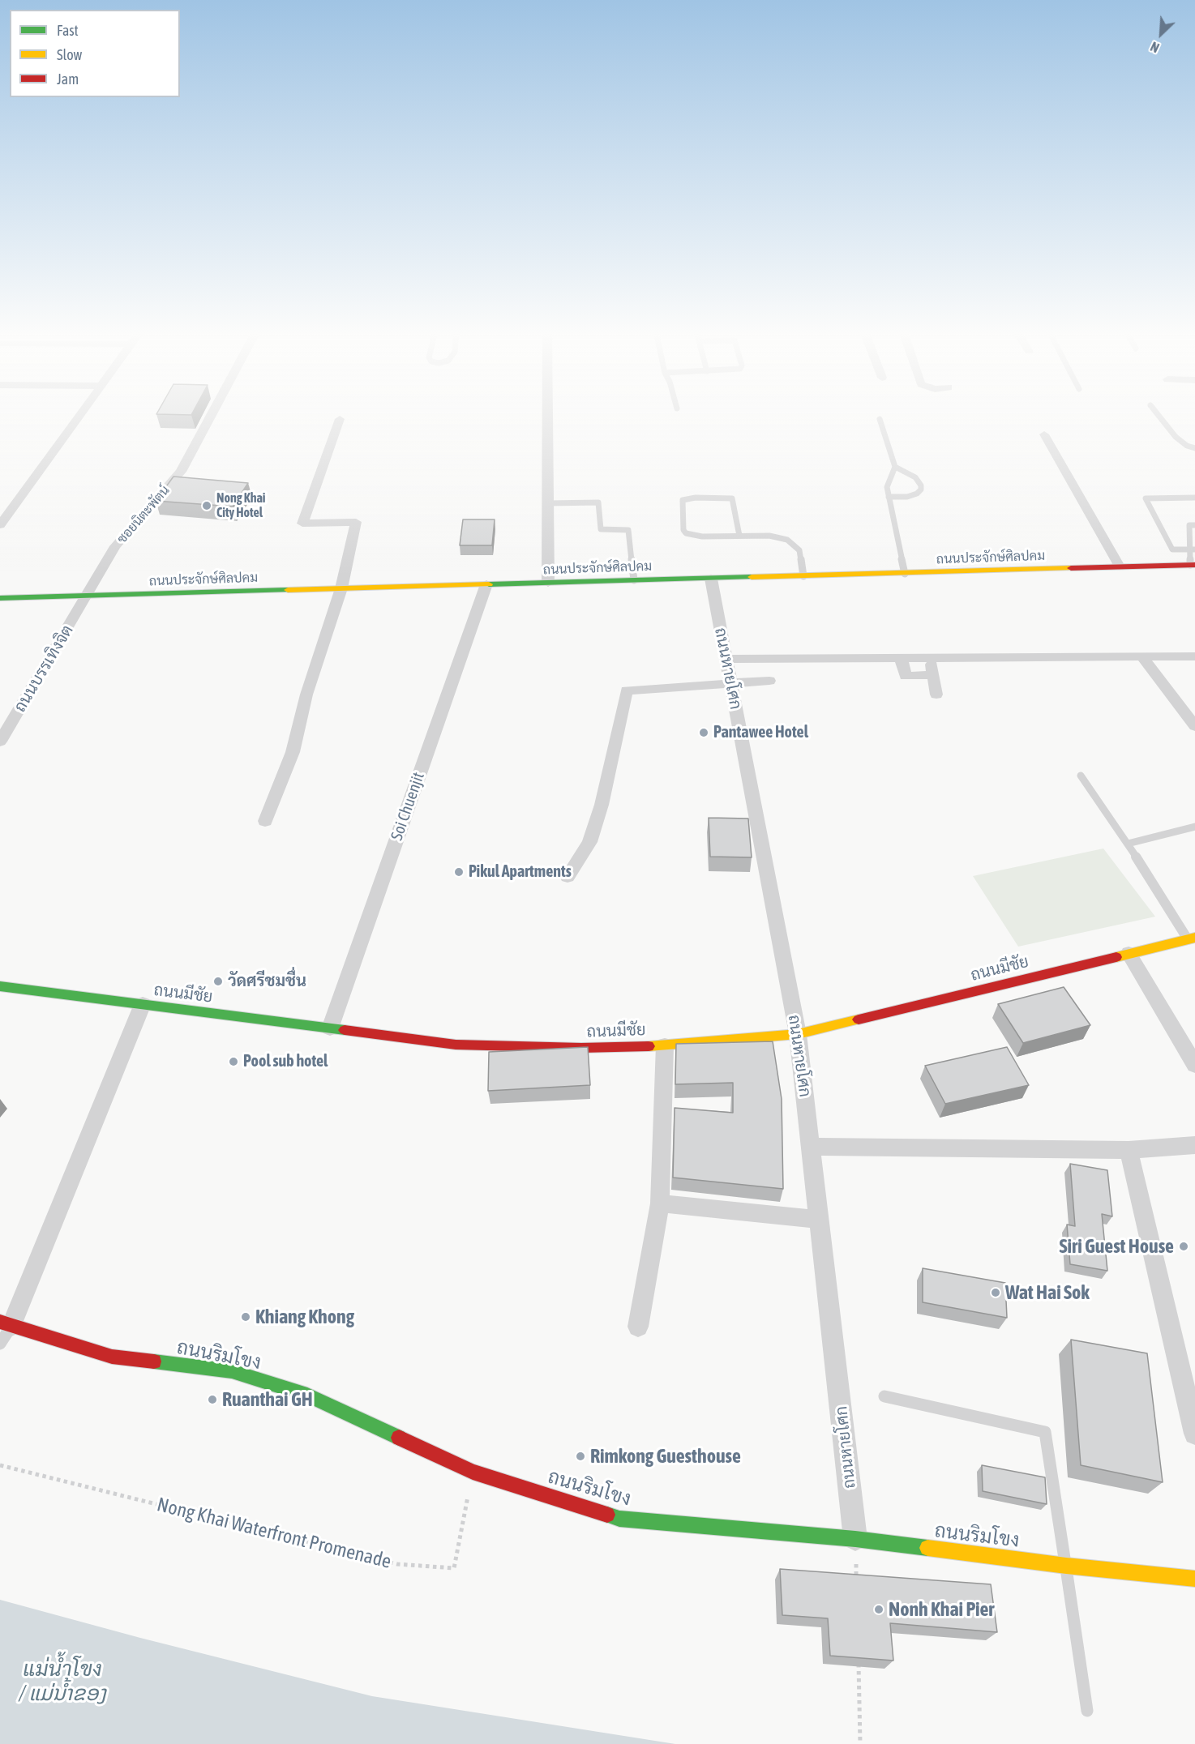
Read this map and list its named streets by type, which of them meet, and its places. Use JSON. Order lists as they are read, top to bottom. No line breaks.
{"streets":{"street":["ซอยนิตะพัตน์","ถนนประจักษ์ศิลปคม","ถนนบรรเทิงจิต","ถนนหายโศก","Soi Chuenjit","ถนนมีชัย","ถนนริมโขง"],"path":["Nong Khai Waterfront Promenade"]},"crossings":[["ซอยนิตะพัตน์","ถนนประจักษ์ศิลปคม"],["ซอยนิตะพัตน์","ถนนบรรเทิงจิต"],["ถนนประจักษ์ศิลปคม","ถนนบรรเทิงจิต"],["ถนนประจักษ์ศิลปคม","ถนนหายโศก"],["ถนนประจักษ์ศิลปคม","Soi Chuenjit"],["ถนนหายโศก","ถนนมีชัย"],["ถนนหายโศก","ถนนริมโขง"],["Soi Chuenjit","ถนนมีชัย"],["ถนนริมโขง","Nong Khai Waterfront Promenade"]],"water":["แม่น้ำโขง / ແມ່ນ້ຳຂອງ"],"places":["Nong Khai City Hotel","Pantawee Hotel","Pikul Apartments","วัดศรีชมชื่น","Pool sub hotel","Siri Guest House","Wat Hai Sok","Khiang Khong","Ruanthai GH","Rimkong Guesthouse","Nonh Khai Pier"],"legend":["Fast","Slow","Jam"],"north":"bottom left"}
